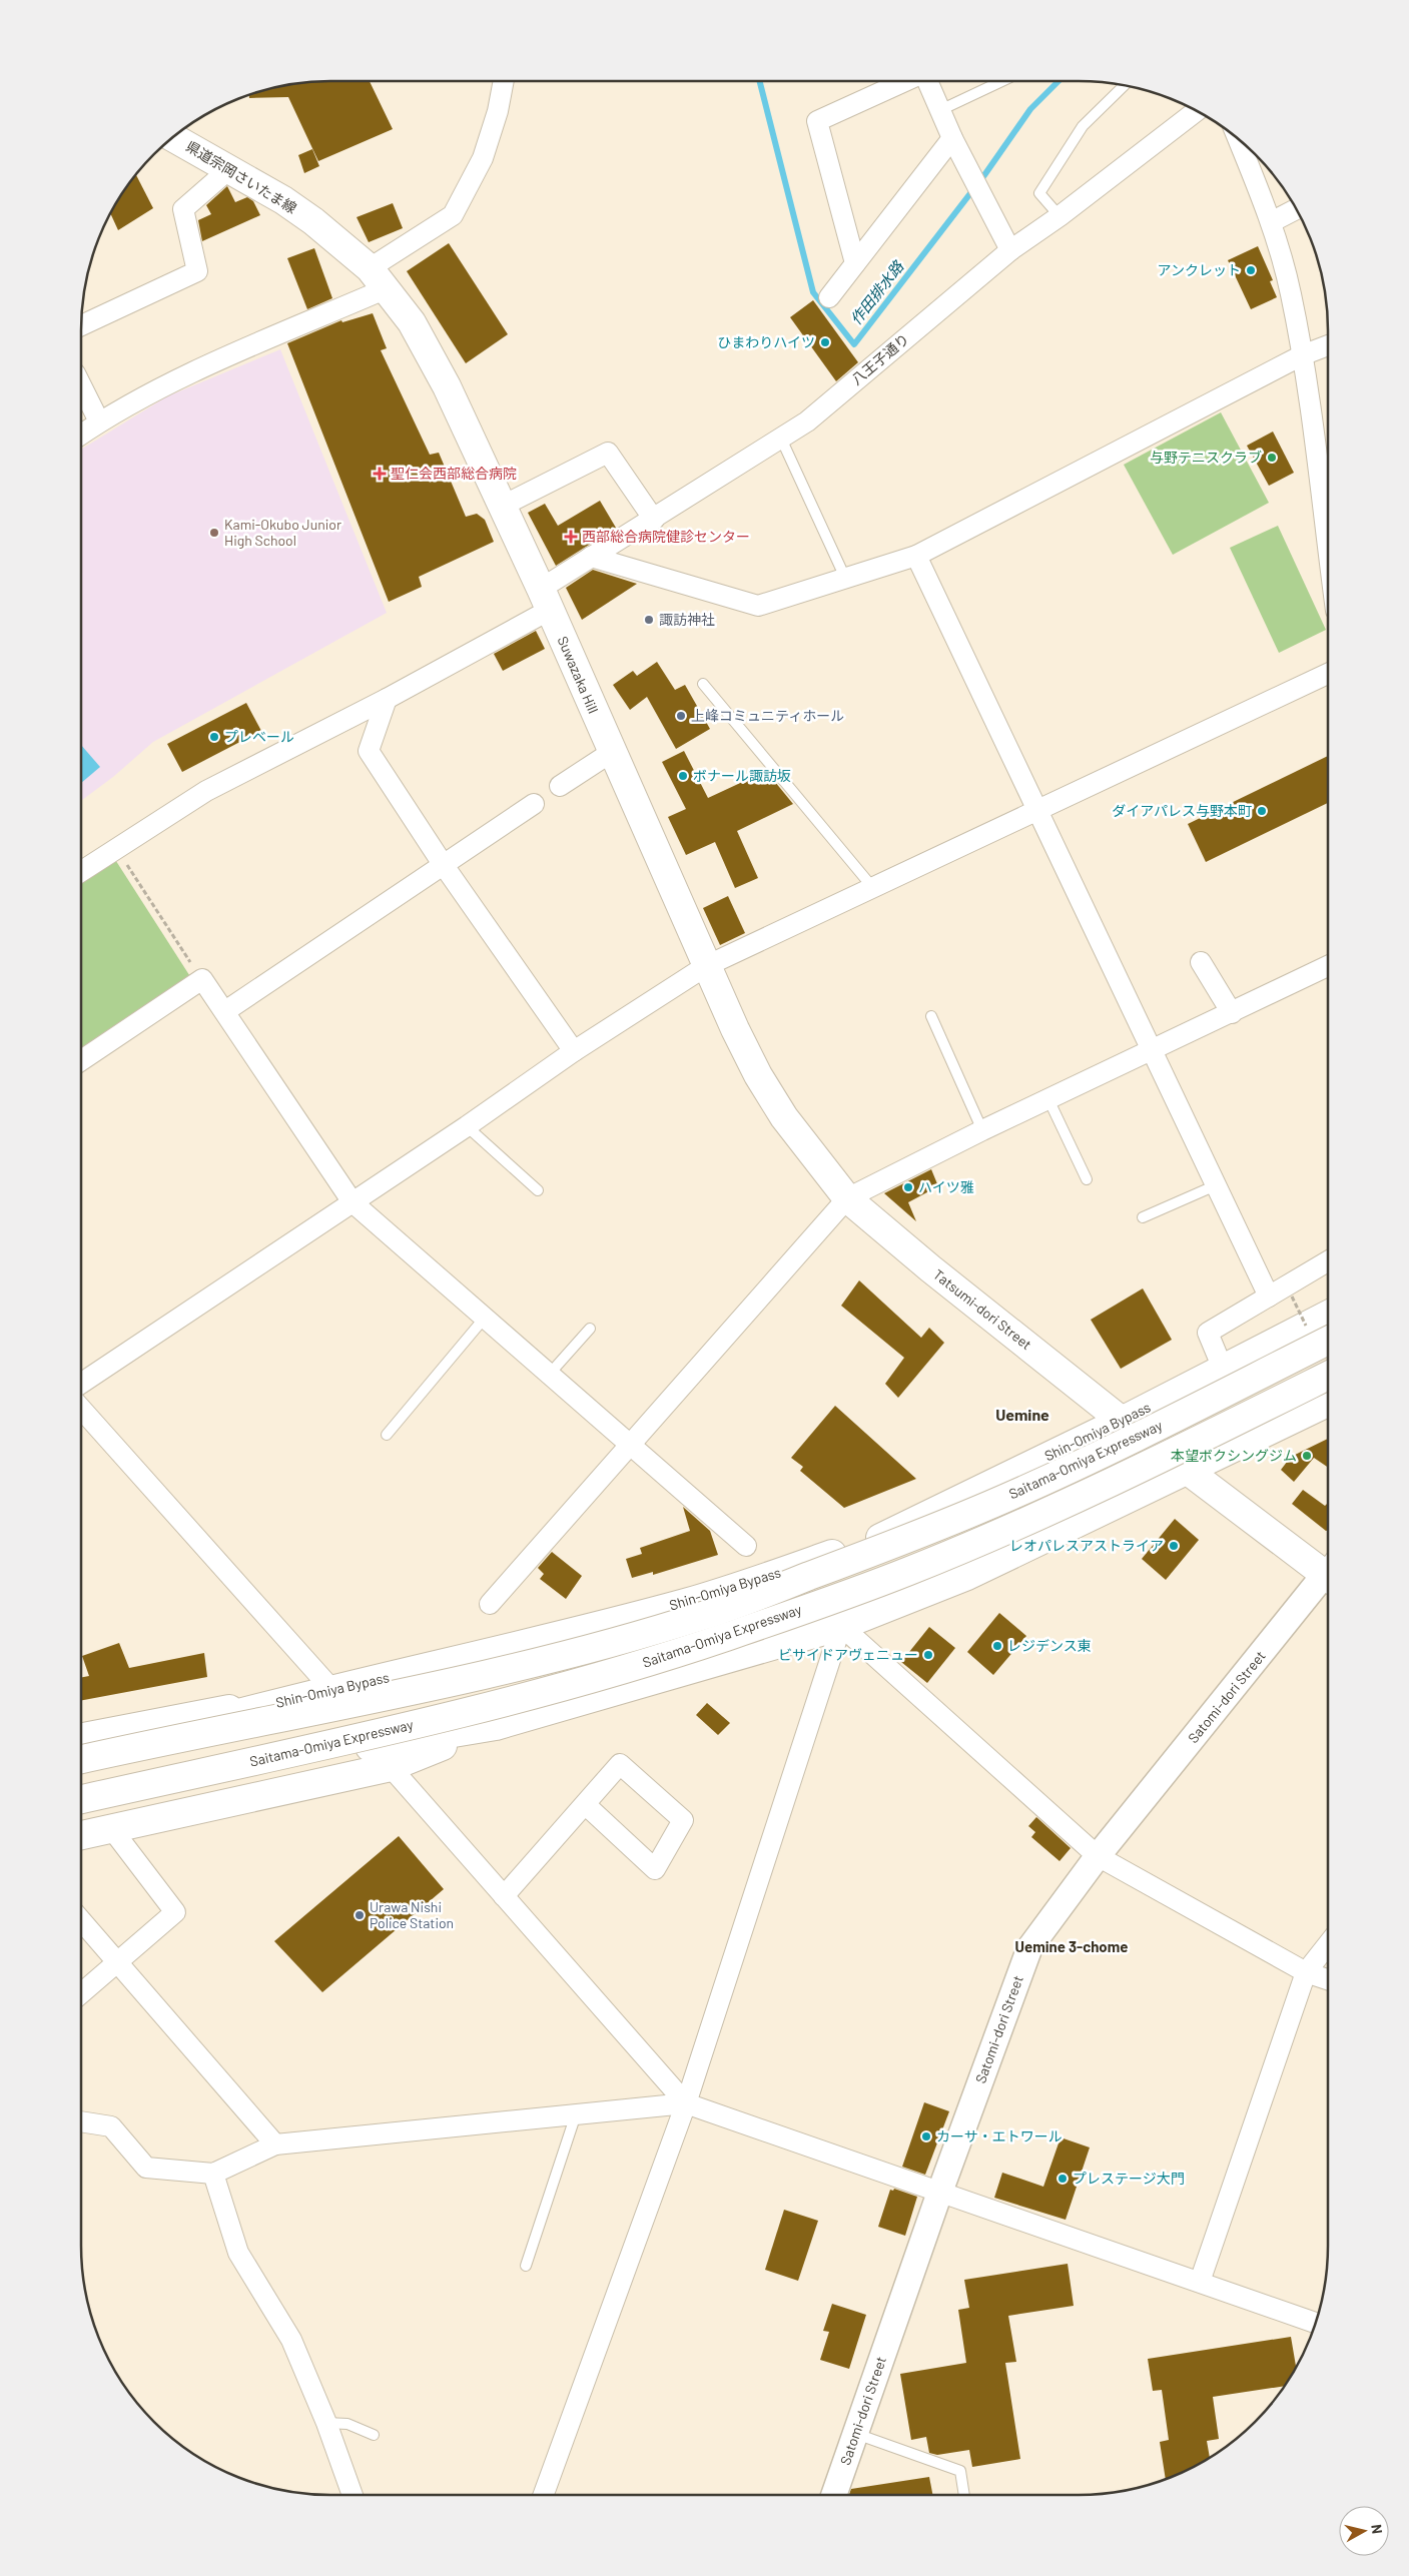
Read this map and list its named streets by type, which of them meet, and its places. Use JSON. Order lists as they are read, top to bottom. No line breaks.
{"streets":{"main road":["県道宗岡さいたま線","Suwazaka Hill","Tatsumi-dori Street","Shin-Omiya Bypass","Saitama-Omiya Expressway"],"street":["八王子通り","Satomi-dori Street"]},"crossings":[["県道宗岡さいたま線","Suwazaka Hill"],["八王子通り","Suwazaka Hill"],["Suwazaka Hill","Tatsumi-dori Street"],["Tatsumi-dori Street","Shin-Omiya Bypass"]],"districts":["Uemine","Uemine 3-chome"],"water":["作田排水路"],"places":{"other":["アンクレット","ひまわりハイツ","与野テニスクラブ","Kami-Okubo Junior High School","諏訪神社","上峰コミュニティホール","プレベール","ボナール諏訪坂","ダイアパレス与野本町","ハイツ雅","本望ボクシングジム","レオパレスアストライア","レジデンス東","ビサイドアヴェニュー","Urawa Nishi Police Station","カーサ・エトワール","プレステージ大門"],"health":["聖仁会西部総合病院","西部総合病院健診センター"]},"north":"right"}
